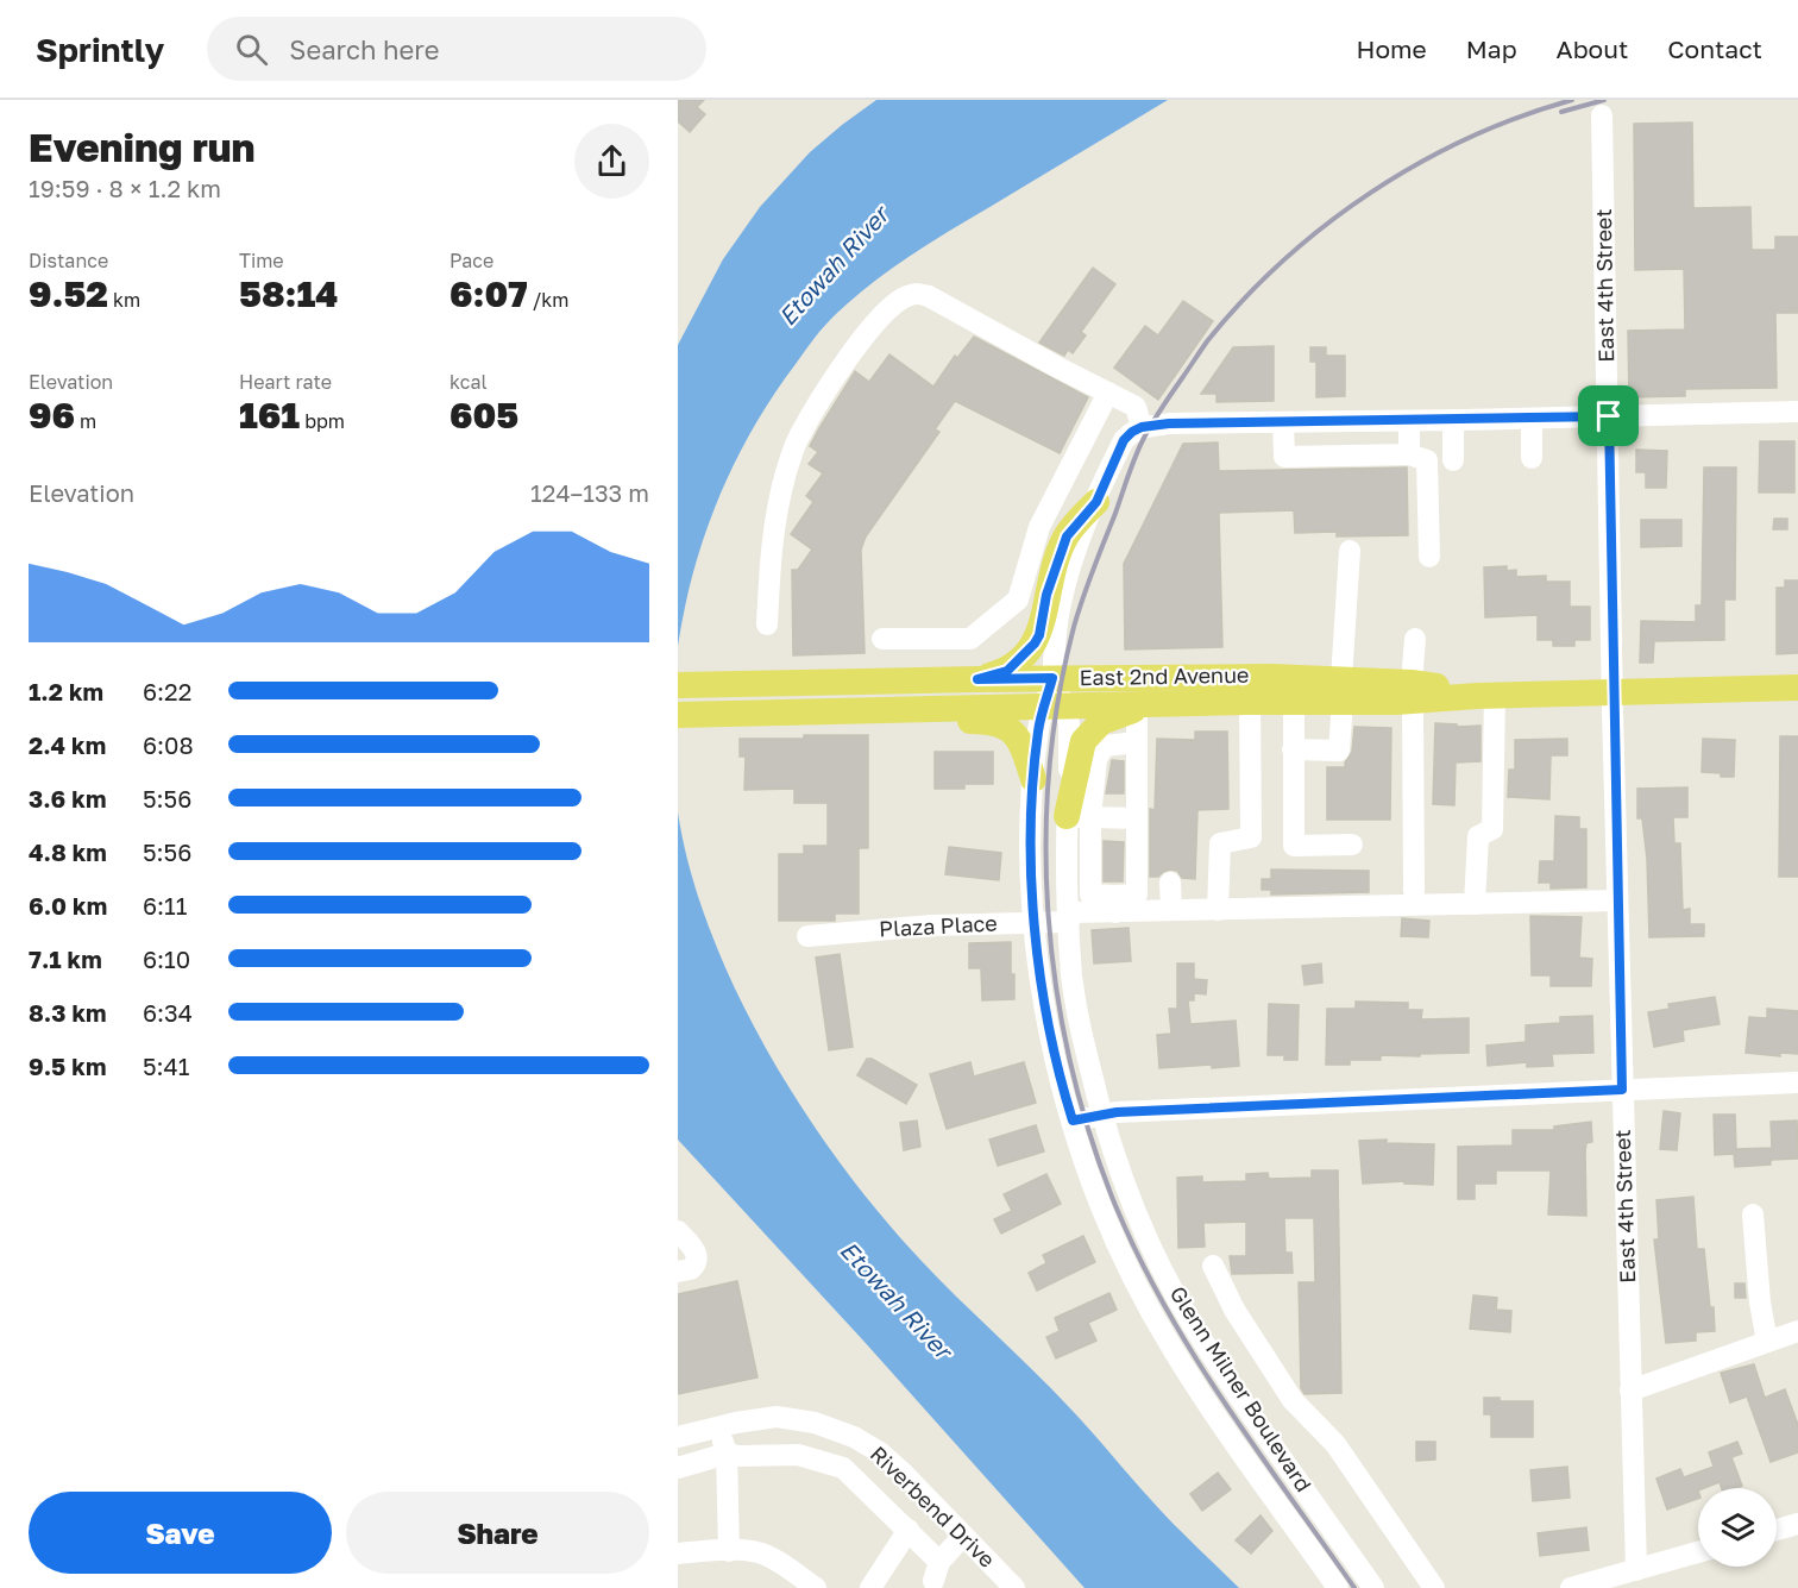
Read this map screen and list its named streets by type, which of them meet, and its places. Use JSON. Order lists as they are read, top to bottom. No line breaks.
{"streets":{"main road":["East 2nd Avenue"],"street":["East 4th Street","Plaza Place","Glenn Milner Boulevard","Riverbend Drive"]},"crossings":[["East 4th Street","East 2nd Avenue"],["East 4th Street","Plaza Place"],["East 2nd Avenue","Glenn Milner Boulevard"],["Plaza Place","Glenn Milner Boulevard"]],"water":["Etowah River"],"page":{"header":"Sprintly","search":"Search here","nav":["Home","Map","About","Contact"],"heading":["Evening run","19:59 · 8 × 1.2 km"],"stats":[["Distance","9.52 km"],["Time","58:14"],["Pace","6:07 /km"],["Elevation","96 m"],["Heart rate","161 bpm"],["kcal","605"]],"chart":["Elevation","124–133 m"],"list":[{"name":"1.2 km","note":"6:22"},{"name":"2.4 km","note":"6:08"},{"name":"3.6 km","note":"5:56"},{"name":"4.8 km","note":"5:56"},{"name":"6.0 km","note":"6:11"},{"name":"7.1 km","note":"6:10"},{"name":"8.3 km","note":"6:34"},{"name":"9.5 km","note":"5:41"}],"buttons":["Save","Share"]}}
